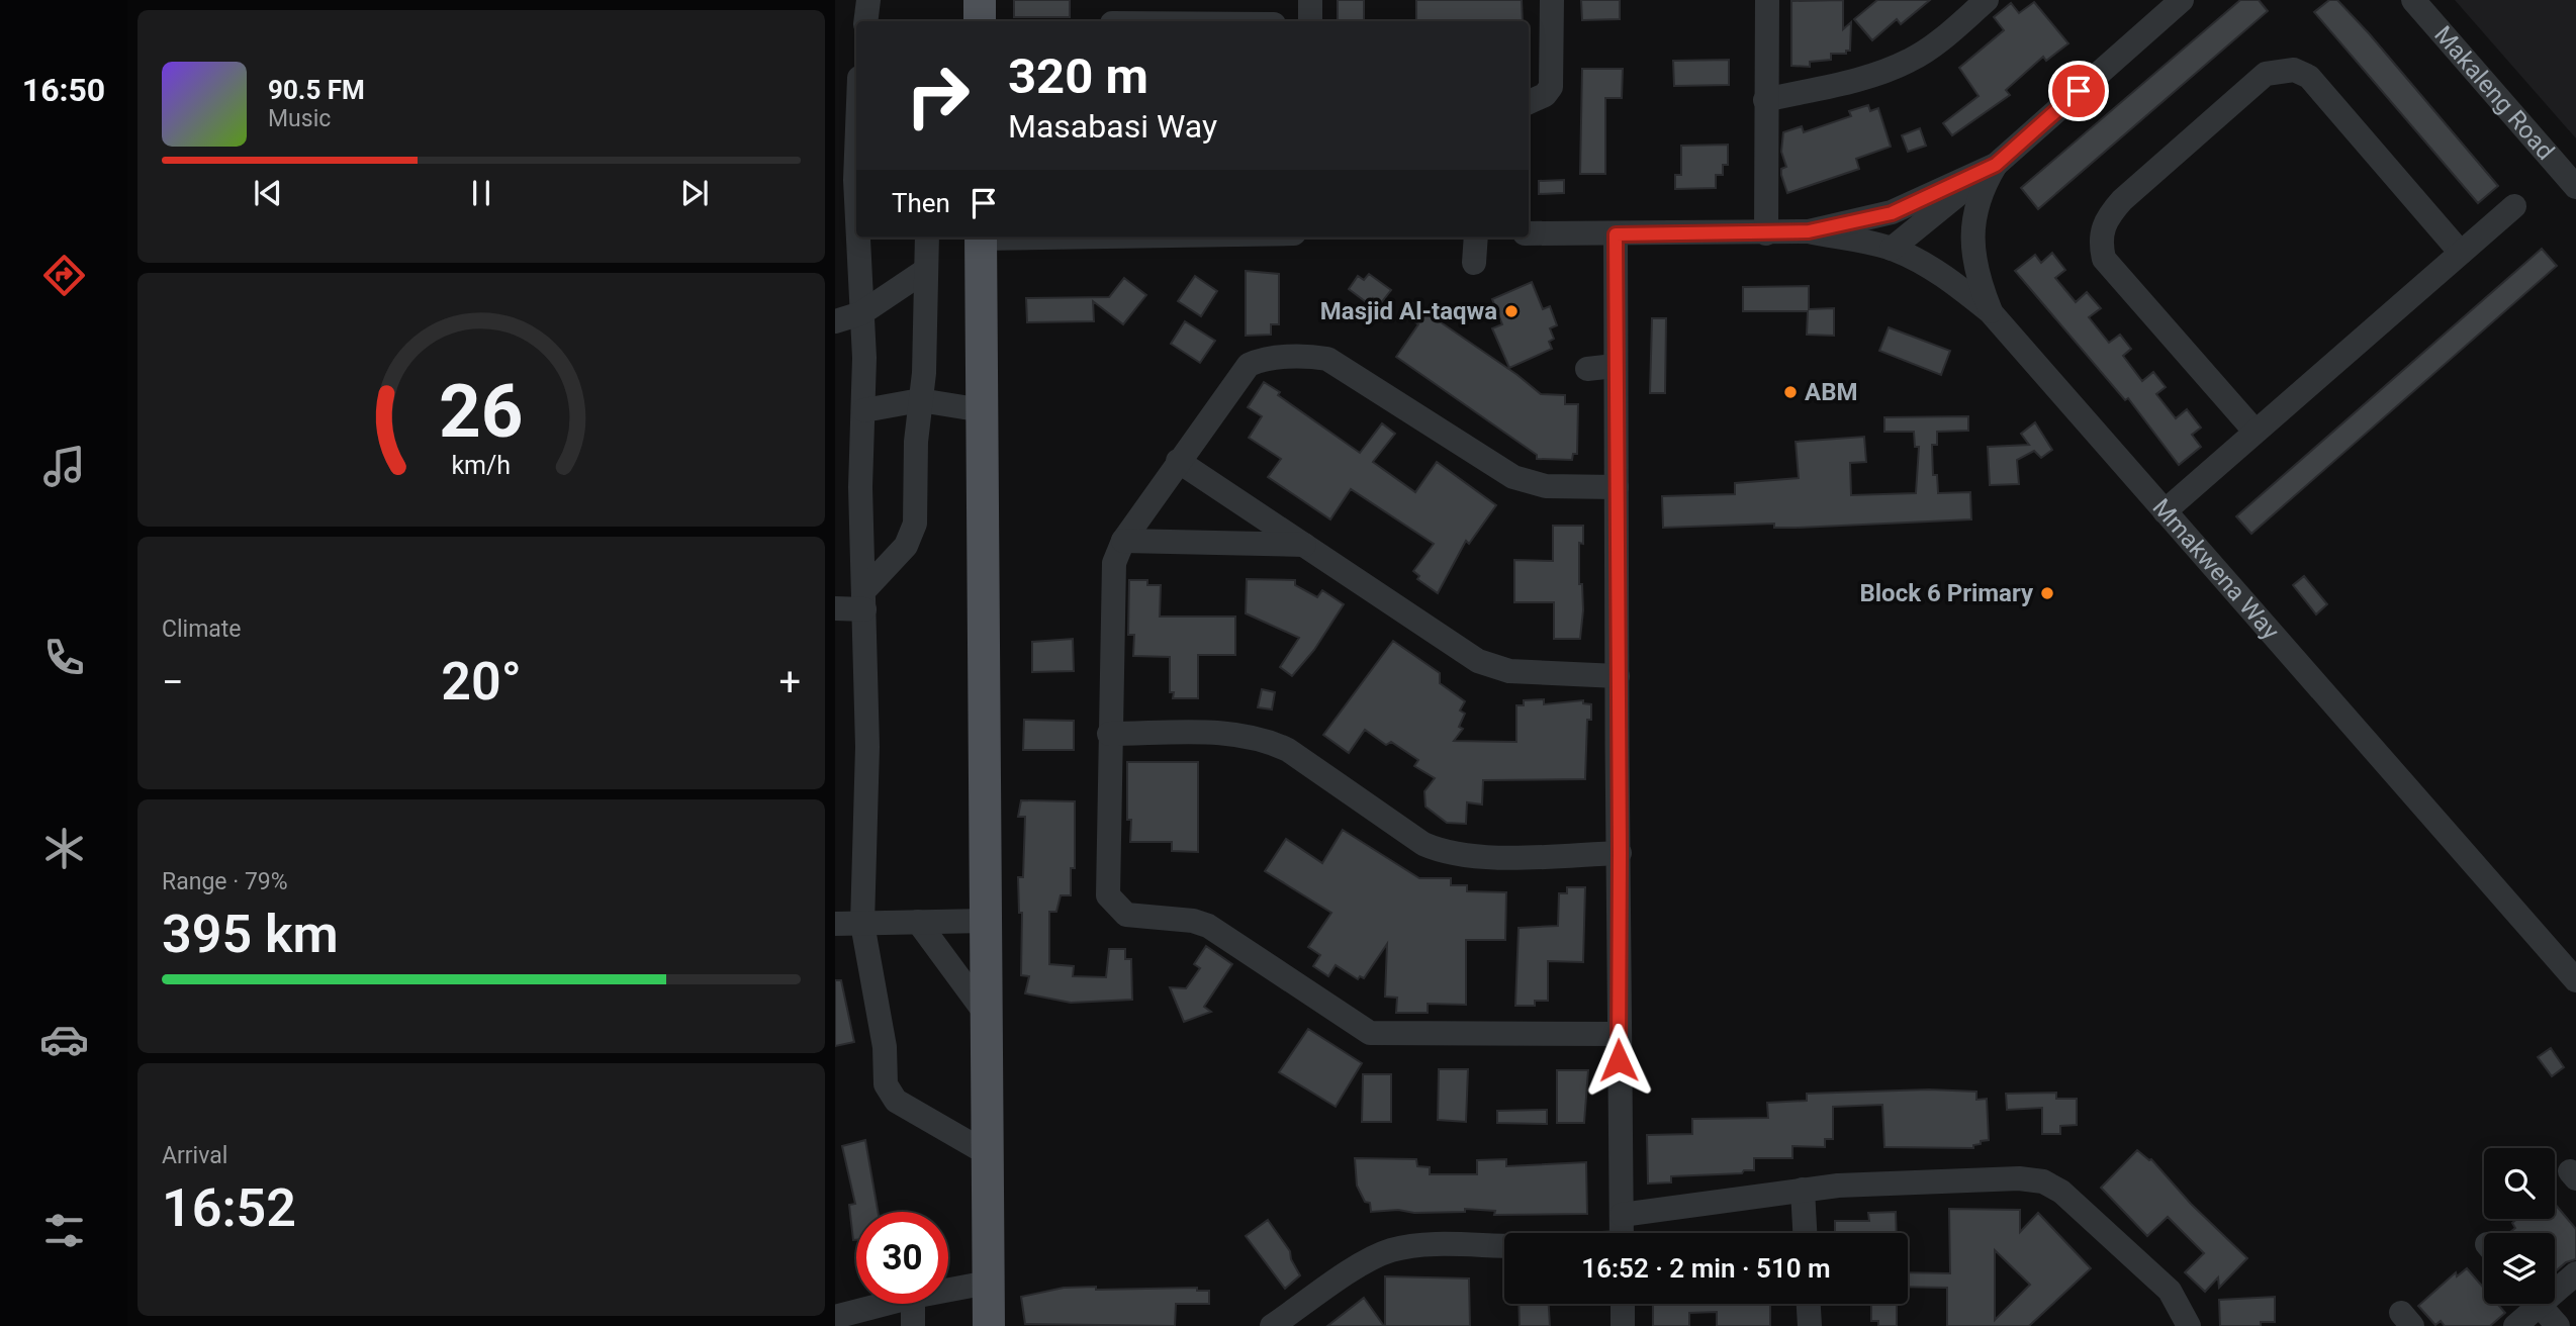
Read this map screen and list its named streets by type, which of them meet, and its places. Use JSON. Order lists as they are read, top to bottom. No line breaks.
{"streets":{"street":["Makaleng Road","Mmakwena Way"]},"places":["Masjid Al-taqwa","ABM","Block 6 Primary"],"page":{"tabs":"16:50","turn":["320 m","Masabasi Way"],"song":["90.5 FM","Music"],"then":"Then","tile":["Climate",["Range · 79%","395 km"],["Arrival","16:52"]],"heat":["−","20°","+"],"limit":"30","trip":"16:52 · 2 min · 510 m","gauge":["26","km/h"]}}
